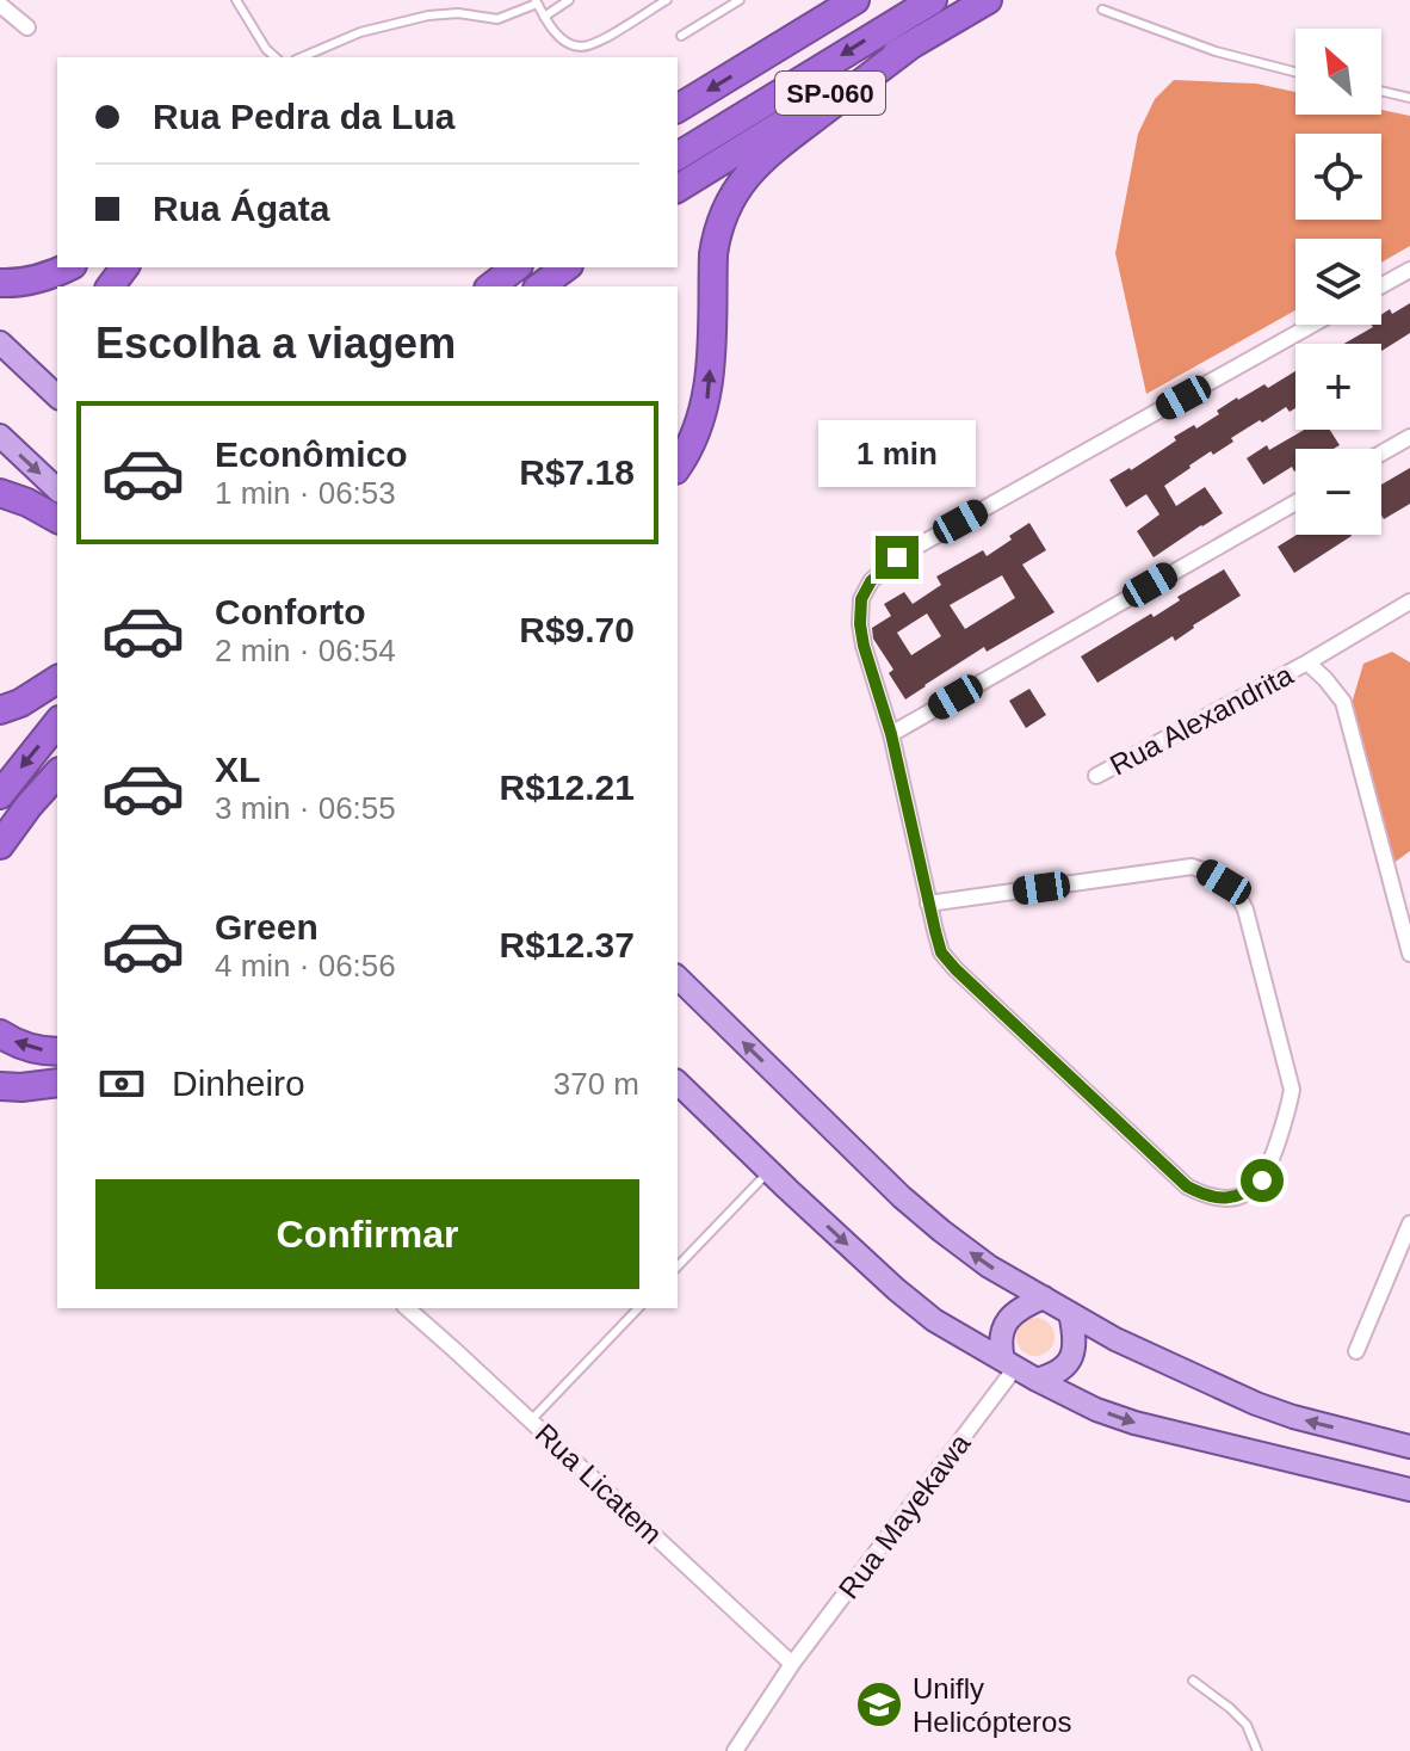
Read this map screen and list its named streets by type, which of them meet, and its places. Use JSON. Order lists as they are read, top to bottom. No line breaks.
{"streets":{"highway":["SP-060"],"street":["Rua Alexandrita","Rua Licatem","Rua Mayekawa"]},"crossings":[["Rua Licatem","Rua Mayekawa"]],"places":{"school or university":["Unifly Helicópteros"]},"north":"top left","page":{"map_buttons":["+","−"],"banner":["Rua Pedra da Lua","Rua Ágata"],"heading":"Escolha a viagem","list":[{"name":"Econômico","note":"1 min · 06:53","value":"R$7.18"},{"name":"Conforto","note":"2 min · 06:54","value":"R$9.70"},{"name":"XL","note":"3 min · 06:55","value":"R$12.21"},{"name":"Green","note":"4 min · 06:56","value":"R$12.37"}],"bubble":"1 min","pay":["Dinheiro","370 m"],"buttons":"Confirmar"}}
